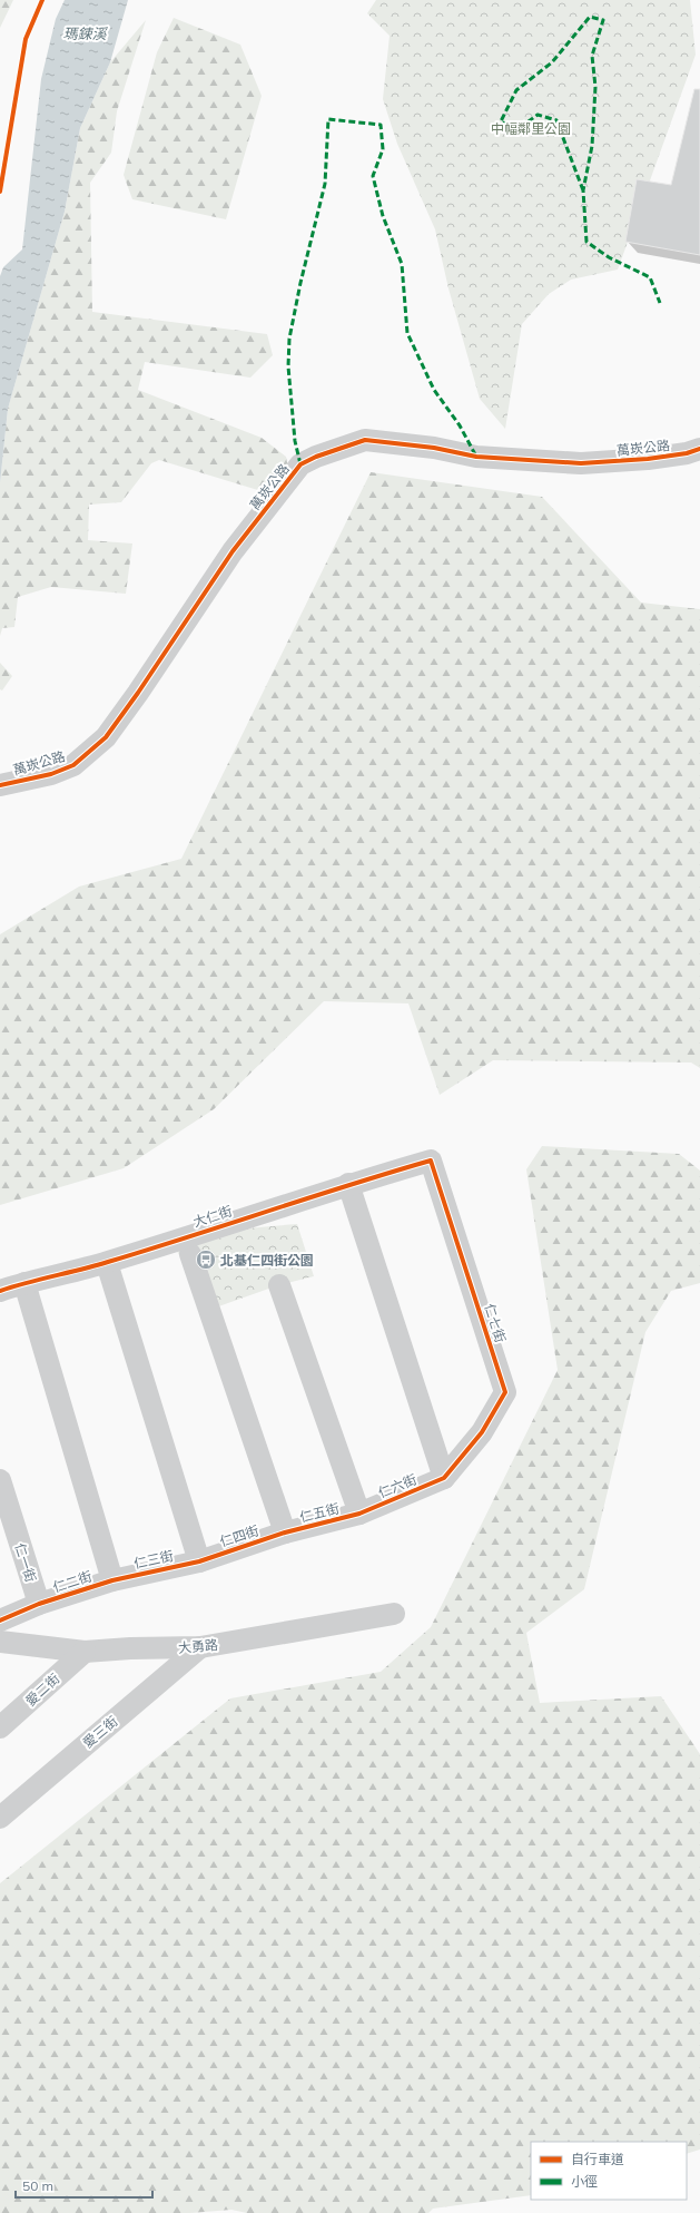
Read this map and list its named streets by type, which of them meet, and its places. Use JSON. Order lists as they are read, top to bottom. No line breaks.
{"streets":{"street":["萬崁公路","大仁街","仁七街","仁六街","仁五街","仁四街","仁三街","仁一街","仁二街","大勇路","愛二街","愛三街"]},"crossings":[["大仁街","仁七街"],["大仁街","仁二街"],["仁七街","仁六街"],["仁六街","仁五街"],["仁五街","仁四街"],["仁四街","仁三街"],["仁三街","仁二街"],["仁一街","仁二街"],["大勇路","愛二街"],["大勇路","愛三街"]],"water":["瑪鋉溪"],"parks":["中幅鄰里公園"],"places":{"bus stop":["北基仁四街公園"]},"legend":["自行車道","小徑"],"scale_bar":"50 m"}
